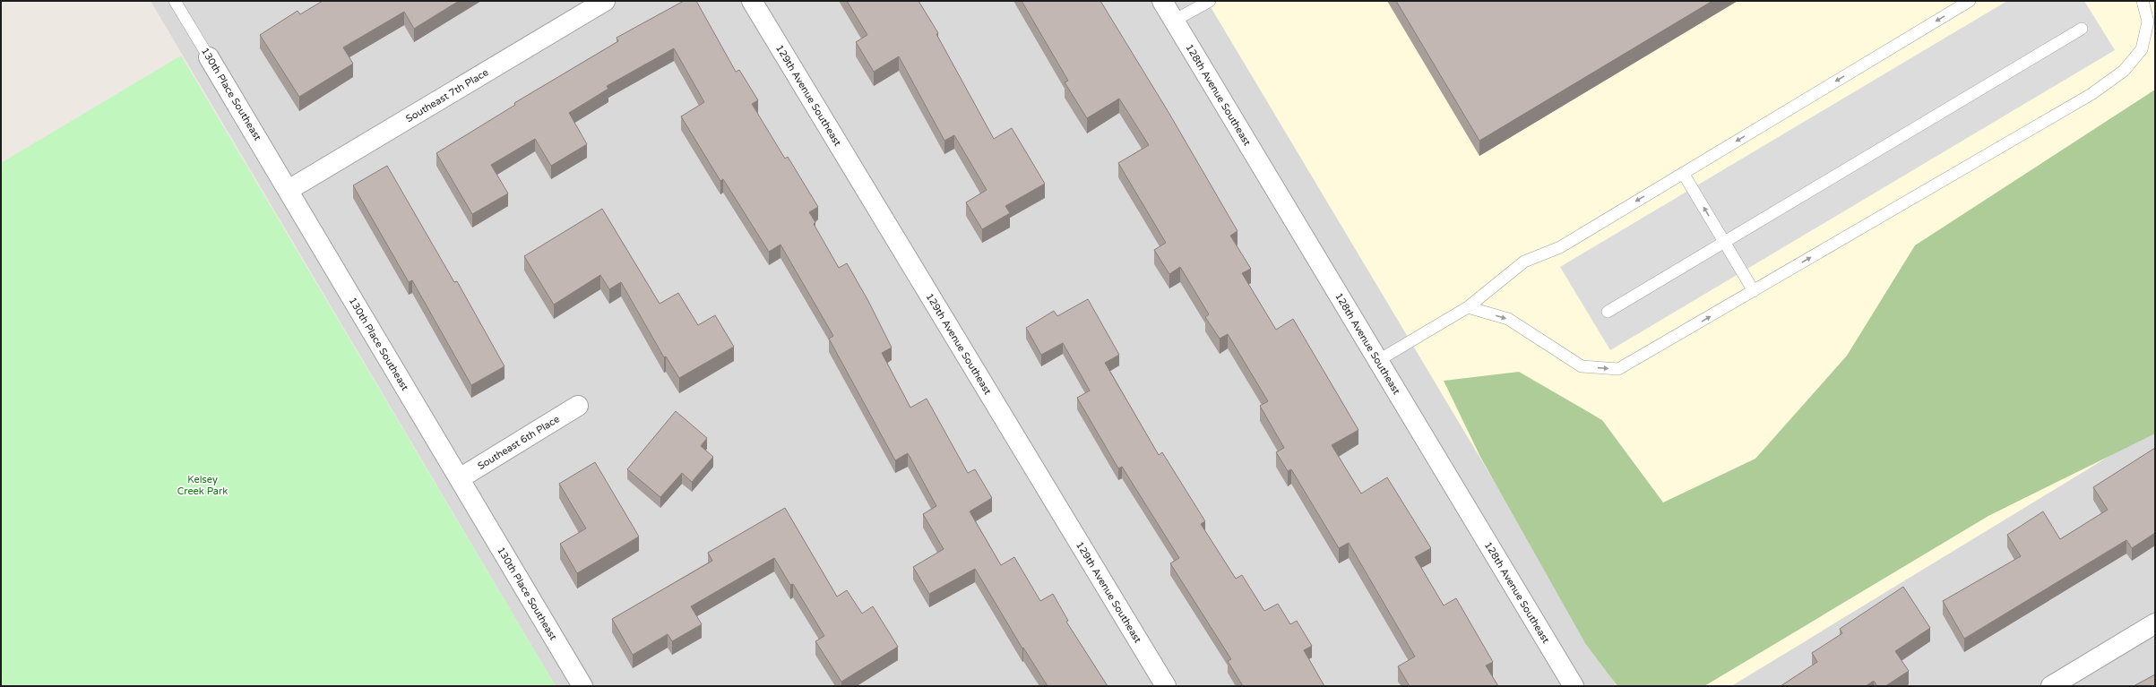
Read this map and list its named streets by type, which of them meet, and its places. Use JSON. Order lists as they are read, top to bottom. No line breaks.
{"streets":{"street":["130th Place Southeast","129th Avenue Southeast","128th Avenue Southeast","Southeast 7th Place","Southeast 6th Place"]},"crossings":[["130th Place Southeast","Southeast 7th Place"],["130th Place Southeast","Southeast 6th Place"]],"parks":["Kelsey Creek Park"]}
